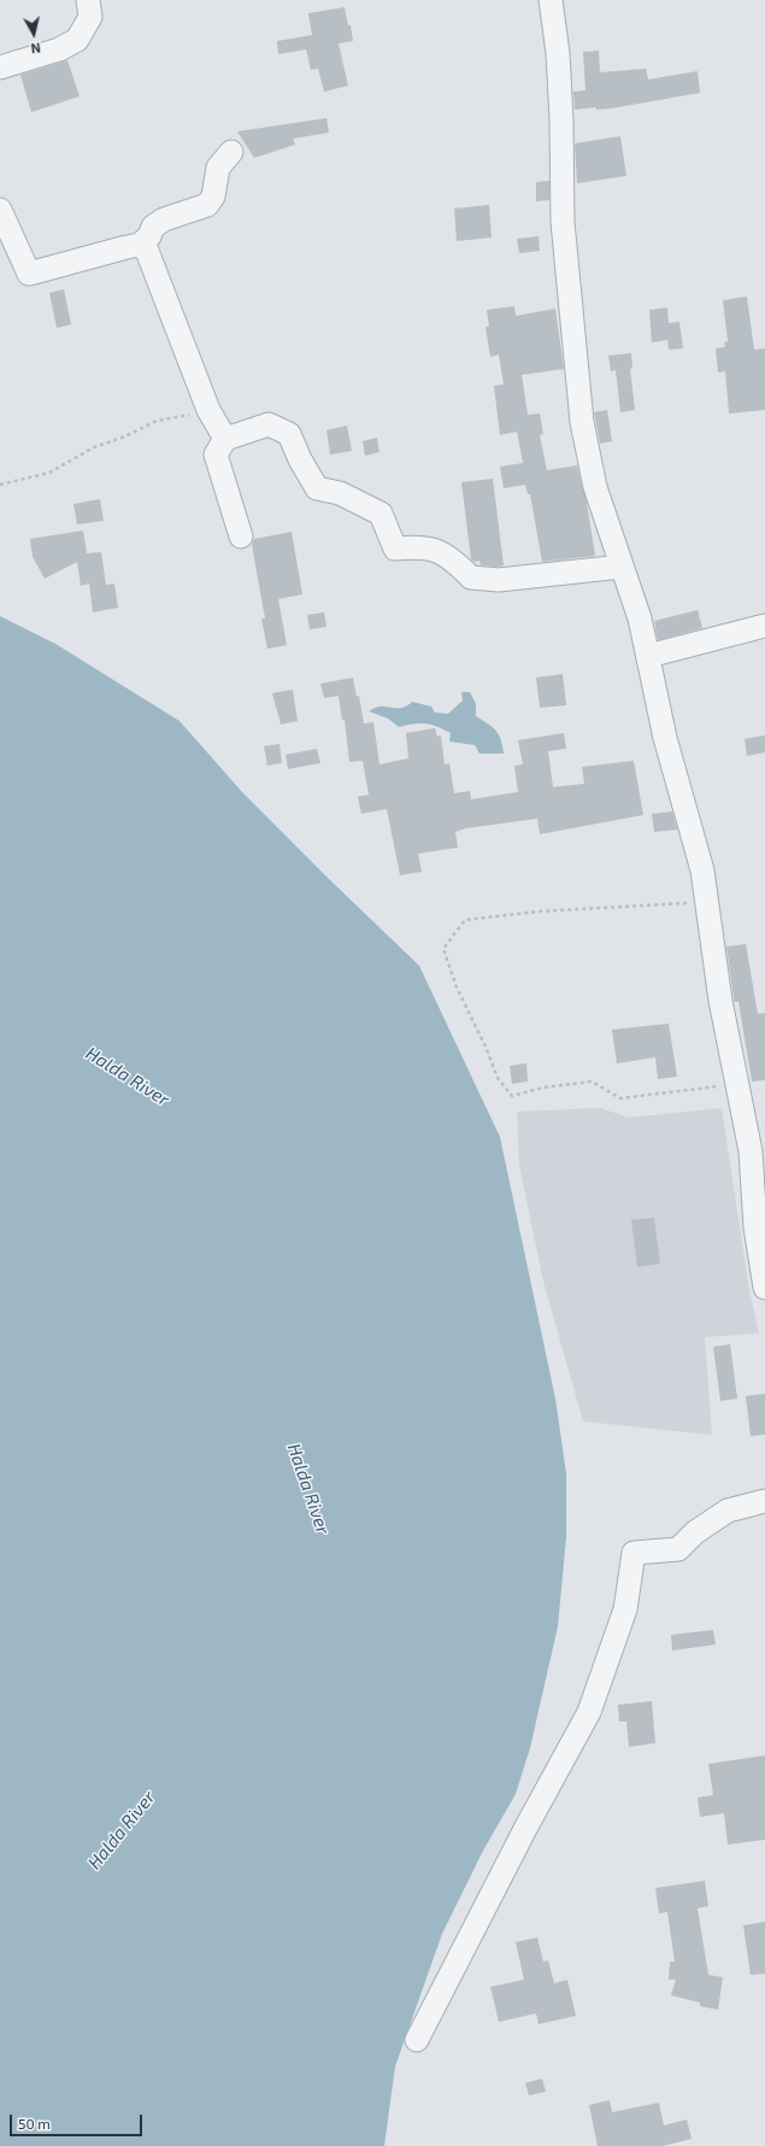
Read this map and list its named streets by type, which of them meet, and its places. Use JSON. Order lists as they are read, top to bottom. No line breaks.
{"water":["Halda River"],"scale_bar":"50 m","north":"bottom"}
